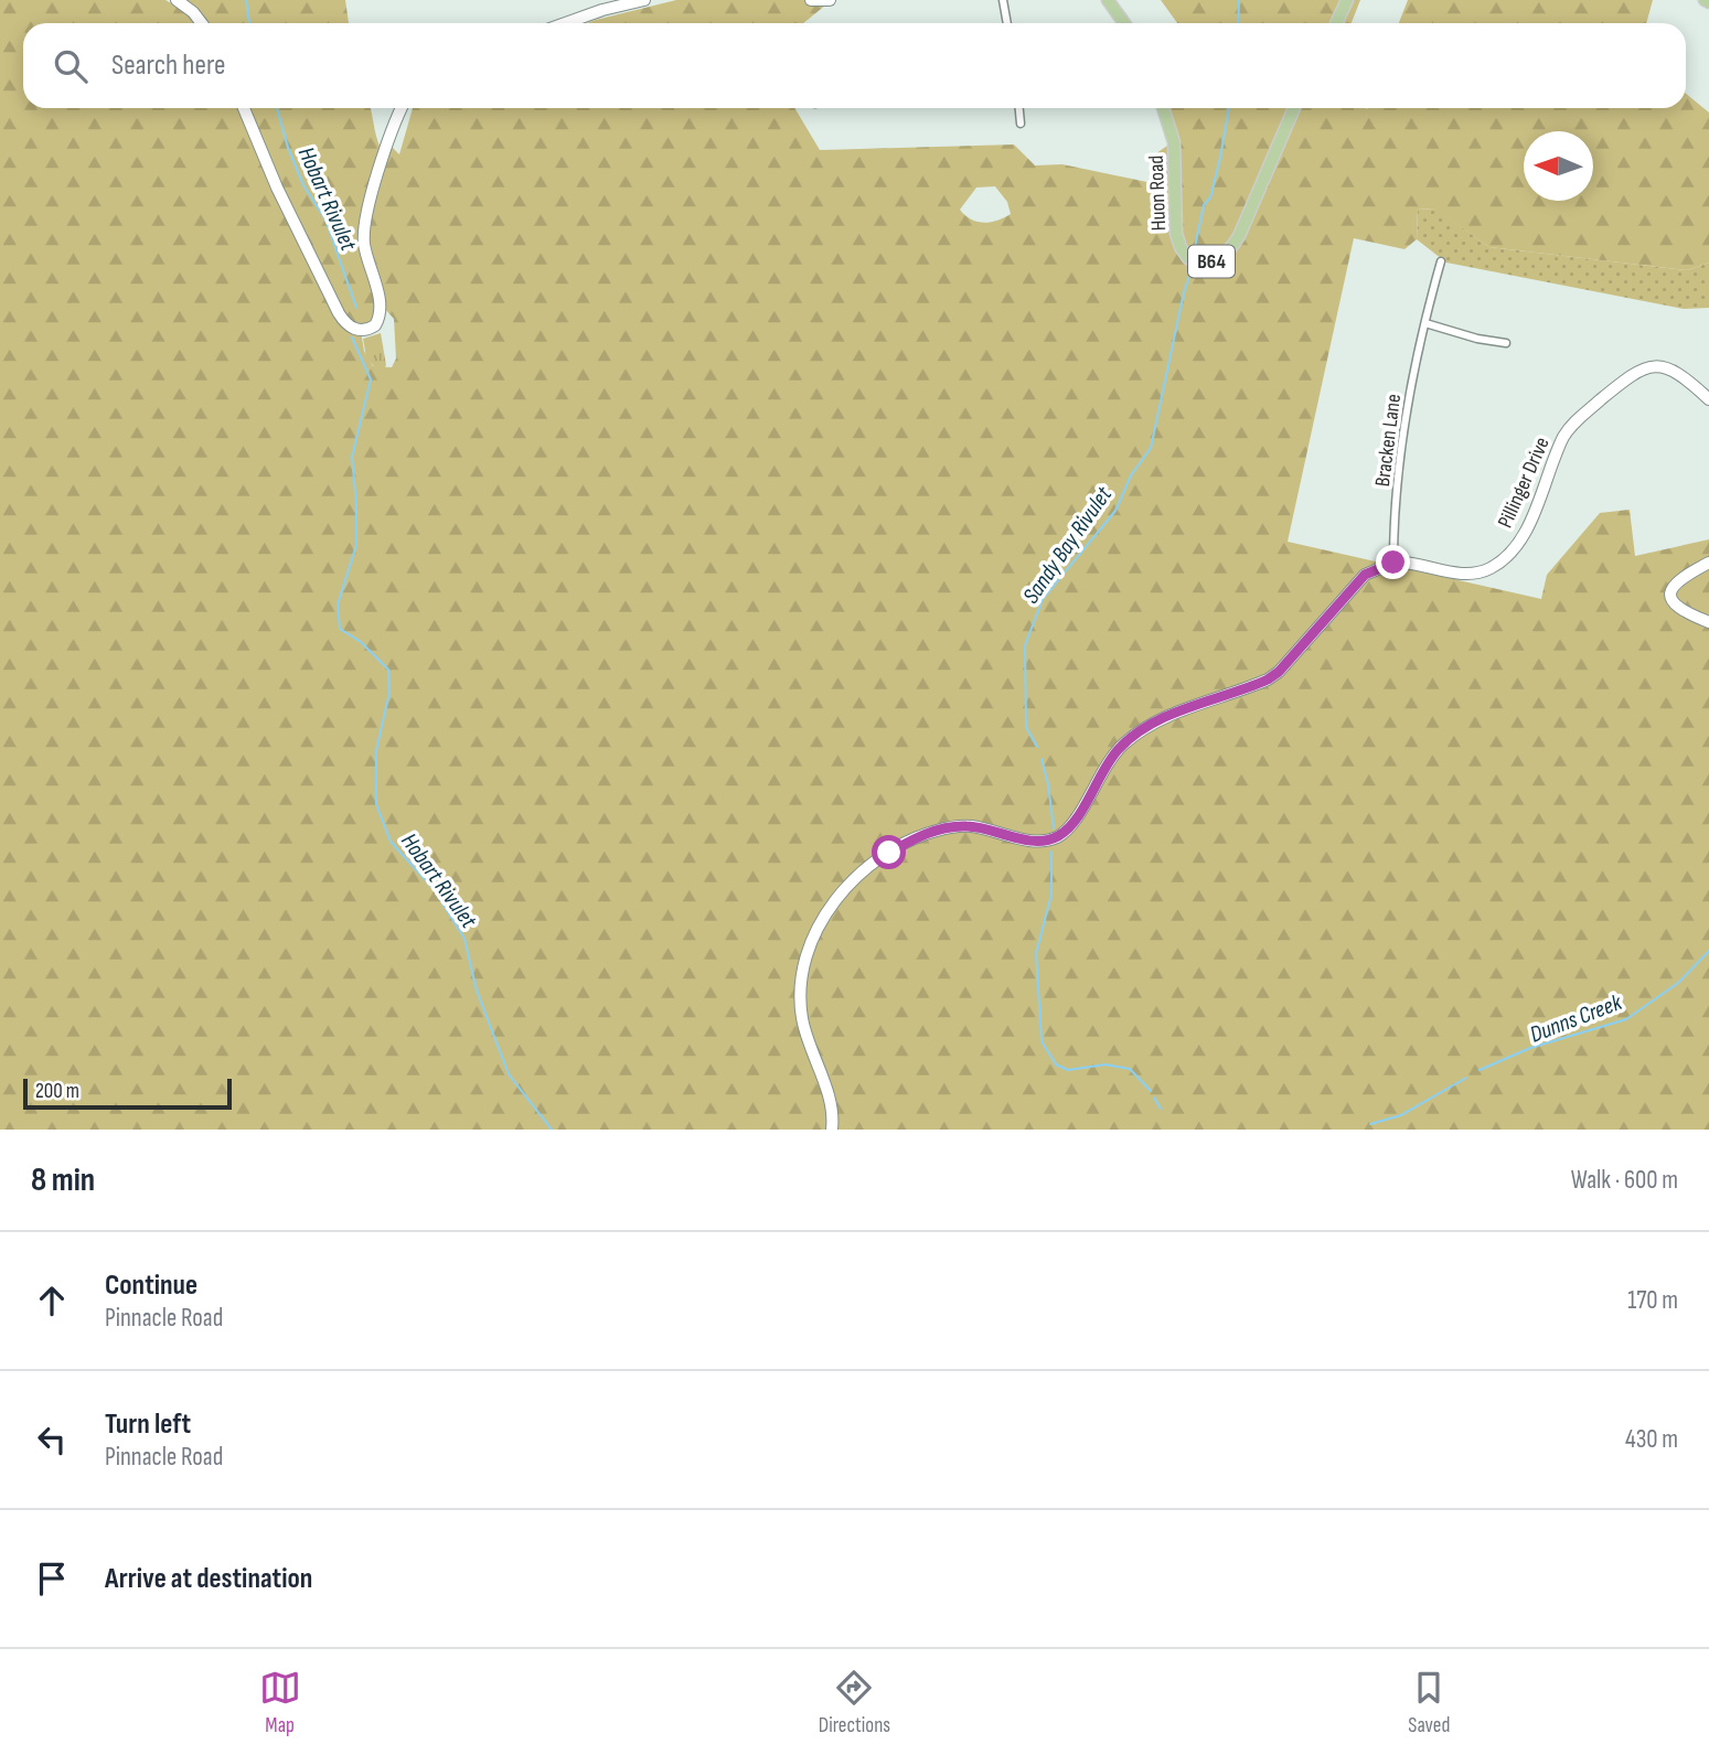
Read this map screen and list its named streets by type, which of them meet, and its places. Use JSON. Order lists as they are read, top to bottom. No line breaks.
{"streets":{"main road":["Huon Road","B64","Pillinger Drive"],"street":["Bracken Lane"]},"crossings":[["Bracken Lane","Pillinger Drive"]],"water":["Hobart Rivulet","Sandy Bay Rivulet","Dunns Creek"],"scale_bar":"200 m","north":"left","page":{"search":"Search here","scale":"200 m","heading":["8 min","Walk · 600 m"],"list":[["Continue","Pinnacle Road","170 m"],["Turn left","Pinnacle Road","430 m"],"Arrive at destination"],"nav":["Map","Directions","Saved"]}}
